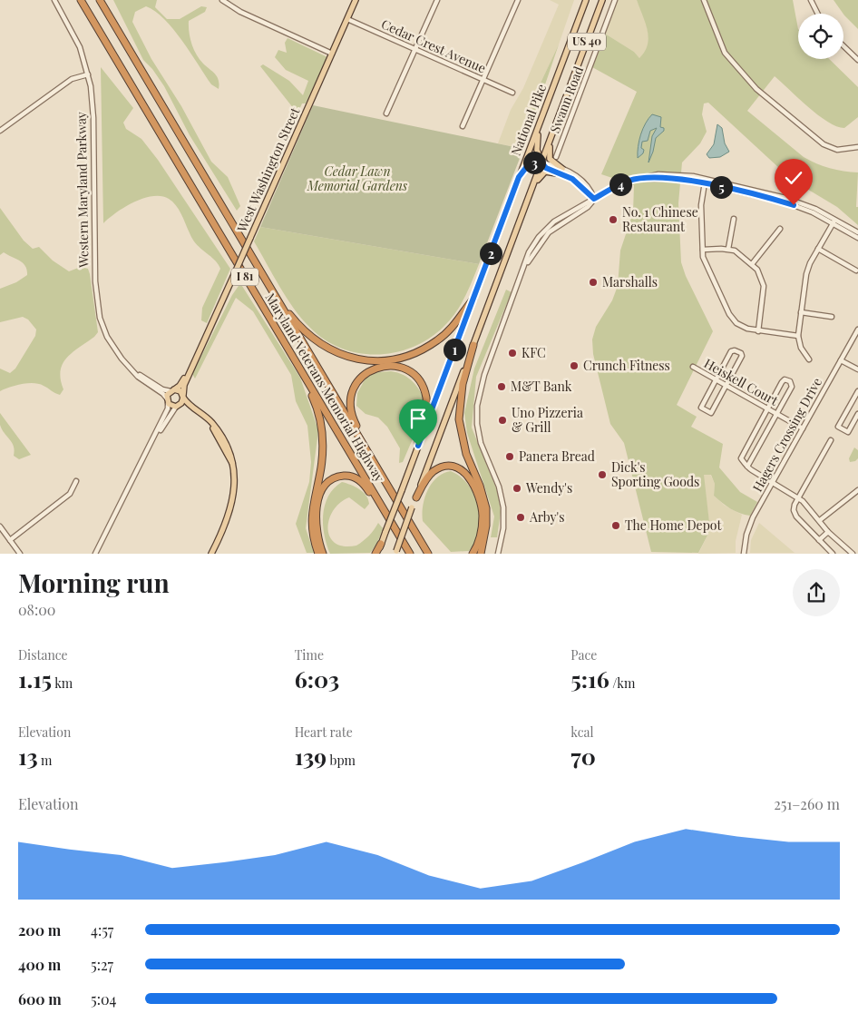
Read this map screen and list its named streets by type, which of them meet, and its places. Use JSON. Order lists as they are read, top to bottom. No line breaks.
{"streets":{"highway":["I 81","Maryland Veterans Memorial Highway"],"main road":["US 40","National Pike","West Washington Street"],"street":["Cedar Crest Avenue","Swann Road","Western Maryland Parkway","Heiskell Court","Hagers Crossing Drive"]},"crossings":[["Cedar Crest Avenue","West Washington Street"],["West Washington Street","Western Maryland Parkway"],["Heiskell Court","Hagers Crossing Drive"]],"parks":["Cedar Lawn Memorial Gardens"],"places":["No. 1 Chinese Restaurant","Marshalls","KFC","Crunch Fitness","M&T Bank","Uno Pizzeria & Grill","Panera Bread","Dick's Sporting Goods","Wendy's","Arby's","The Home Depot"],"page":{"pins":["3","4","5","2","1"],"heading":["Morning run","08:00"],"stats":[["Distance","1.15 km"],["Time","6:03"],["Pace","5:16 /km"],["Elevation","13 m"],["Heart rate","139 bpm"],["kcal","70"]],"chart":["Elevation","251–260 m"],"list":[{"name":"200 m","note":"4:57"},{"name":"400 m","note":"5:27"},{"name":"600 m","note":"5:04"}]}}
